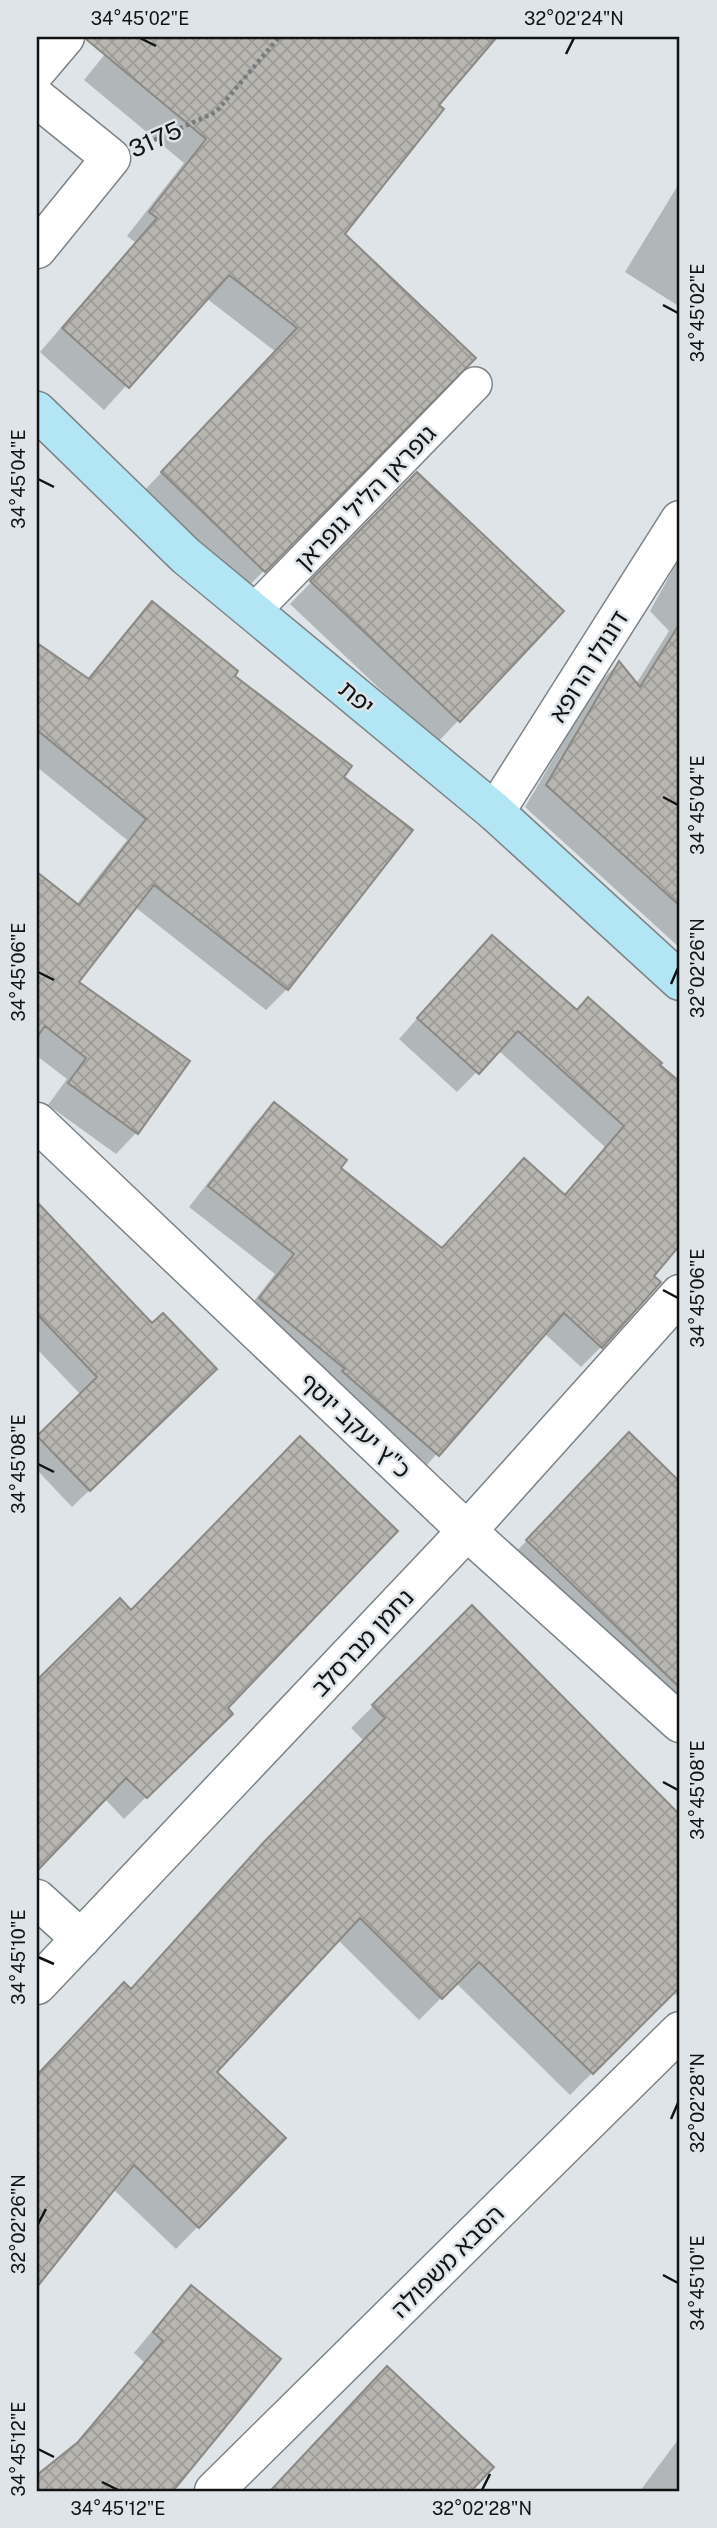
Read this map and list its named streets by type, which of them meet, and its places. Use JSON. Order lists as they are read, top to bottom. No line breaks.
{"streets":{"street":["3175","דונולו הרופא","יפת","כ\"ץ יעקב יוסף","נחמן מברסלב","הסבא משפולה"],"lane":["גופראן הליל גופראן"]},"crossings":[["גופראן הליל גופראן","יפת"],["דונולו הרופא","יפת"],["כ\"ץ יעקב יוסף","נחמן מברסלב"]],"coordinates":["34°45'02\"E","32°02'24\"N","34°45'04\"E","32°02'26\"N","34°45'06\"E","34°45'08\"E","34°45'10\"E","32°02'28\"N","34°45'12\"E"]}
